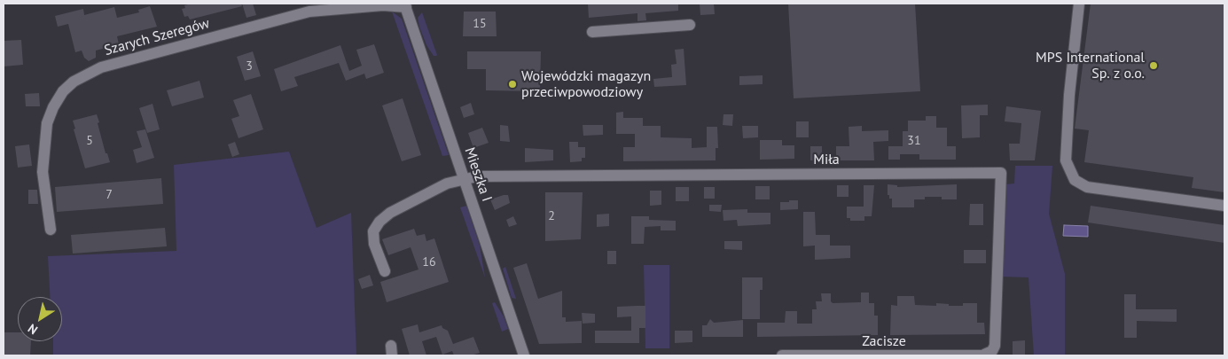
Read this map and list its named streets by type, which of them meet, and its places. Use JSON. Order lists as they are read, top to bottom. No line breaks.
{"streets":{"street":["Szarych Szeregów","Miła","Mieszka I","Zacisze"]},"crossings":[["Szarych Szeregów","Mieszka I"],["Miła","Mieszka I"],["Miła","Zacisze"]],"places":["MPS International Sp. z o.o.","Wojewódzki magazyn przeciwpowodziowy"],"house_numbers":["15","3","5","31","7","2","16"],"north":"bottom left"}
